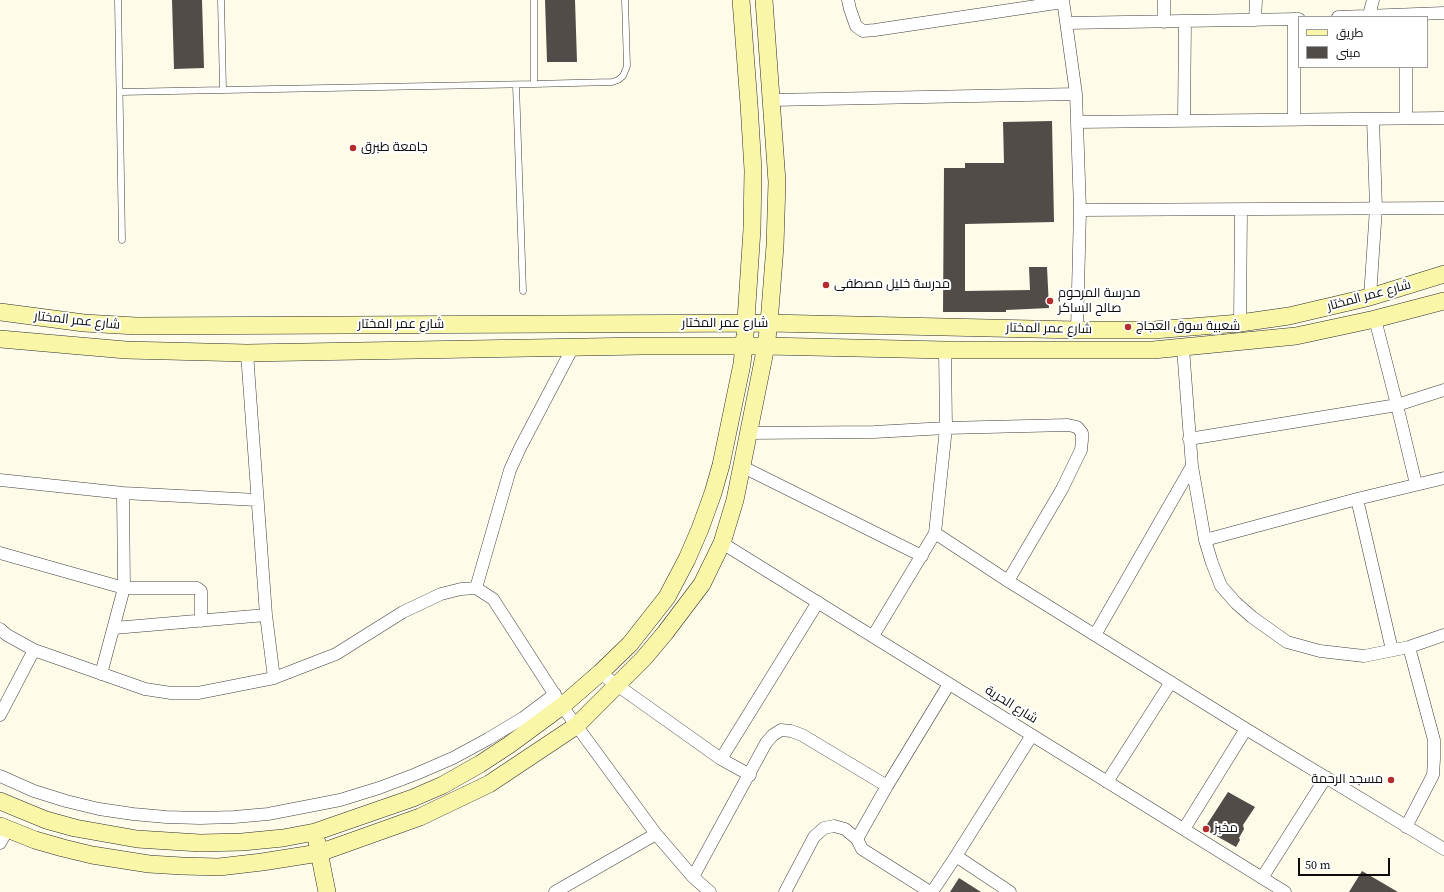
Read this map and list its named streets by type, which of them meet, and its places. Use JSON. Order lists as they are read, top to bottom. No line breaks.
{"streets":{"street":["شارع عمر المختار","شارع الحرية"]},"places":["جامعة طبرق","مدرسة خليل مصطفى","مدرسة المرحوم صالح الساكر","شعبية سوق العجاج","مسجد الرحمة","مخبز"],"legend":["طريق","مبنى"],"scale_bar":"50 m"}
